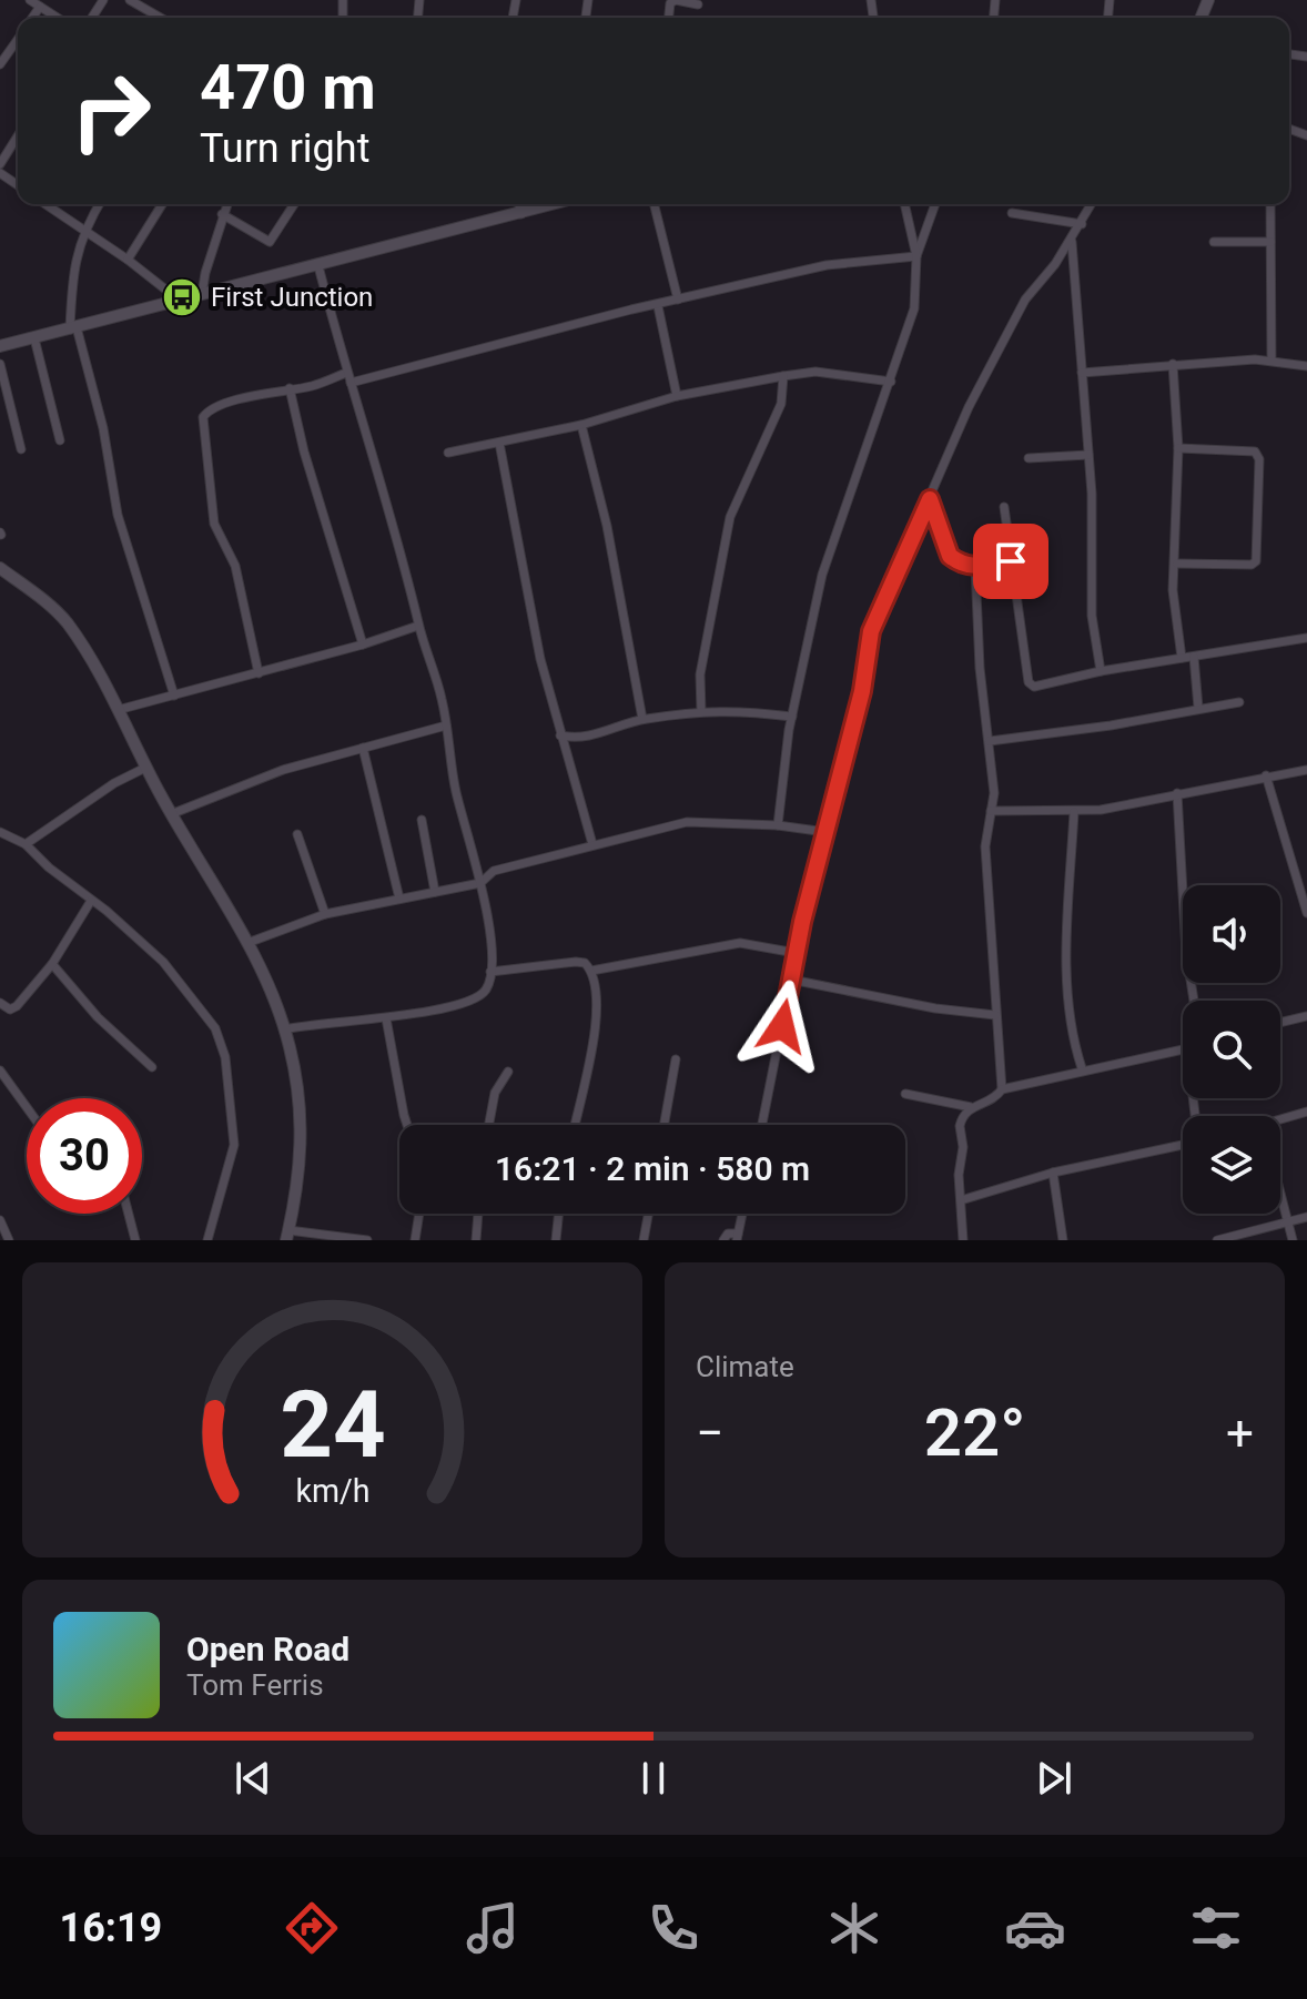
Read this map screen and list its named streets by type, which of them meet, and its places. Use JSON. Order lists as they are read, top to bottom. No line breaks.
{"places":{"bus stop":["First Junction"]},"page":{"turn":["470 m","Turn right"],"limit":"30","trip":"16:21 · 2 min · 580 m","tile":"Climate","heat":["−","22°","+"],"song":["Open Road","Tom Ferris"],"tabs":"16:19","gauge":["24","km/h"]}}
